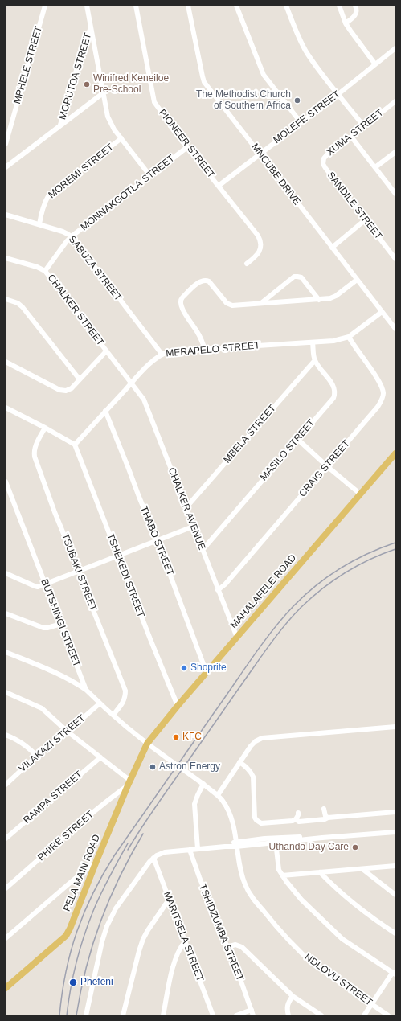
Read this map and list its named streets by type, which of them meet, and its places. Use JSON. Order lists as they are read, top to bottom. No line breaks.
{"streets":{"main road":["MAHALAFELE ROAD","PELA MAIN ROAD"],"street":["MPHELE STREET","MORUTOA STREET","MOLEFE STREET","XUMA STREET","PIONEER STREET","MOREMI STREET","MNCUBE DRIVE","MONNAKGOTLA STREET","SANDILE STREET","SABUZA STREET","CHALKER STREET","MERAPELO STREET","MBELA STREET","MASILO STREET","CRAIG STREET","CHALKER AVENUE","THABO STREET","TSUBAKI STREET","TSHEKEDI STREET","BUTSHINGI STREET","VILAKAZI STREET","RAMPA STREET","PHIRE STREET","TSHIDZUMBA STREET","MARITSELA STREET","NDLOVU STREET"]},"crossings":[["MOLEFE STREET","PIONEER STREET"],["MOLEFE STREET","MNCUBE DRIVE"],["XUMA STREET","SANDILE STREET"],["PIONEER STREET","MONNAKGOTLA STREET"],["MOREMI STREET","SABUZA STREET"],["MNCUBE DRIVE","MERAPELO STREET"],["MONNAKGOTLA STREET","SABUZA STREET"],["MONNAKGOTLA STREET","CHALKER STREET"],["SABUZA STREET","MERAPELO STREET"],["CHALKER STREET","MERAPELO STREET"],["CHALKER STREET","CHALKER AVENUE"],["MERAPELO STREET","MASILO STREET"],["MERAPELO STREET","CRAIG STREET"],["MERAPELO STREET","CHALKER AVENUE"],["MERAPELO STREET","THABO STREET"],["MERAPELO STREET","TSHEKEDI STREET"],["MBELA STREET","MASILO STREET"],["MBELA STREET","CHALKER AVENUE"],["MASILO STREET","CHALKER AVENUE"],["CRAIG STREET","CHALKER AVENUE"],["CHALKER AVENUE","MAHALAFELE ROAD"],["THABO STREET","MAHALAFELE ROAD"],["TSUBAKI STREET","BUTSHINGI STREET"],["TSHEKEDI STREET","MAHALAFELE ROAD"],["MAHALAFELE ROAD","BUTSHINGI STREET"],["MAHALAFELE ROAD","PELA MAIN ROAD"],["BUTSHINGI STREET","VILAKAZI STREET"],["BUTSHINGI STREET","PELA MAIN ROAD"],["BUTSHINGI STREET","NDLOVU STREET"],["PHIRE STREET","PELA MAIN ROAD"]],"places":["Winifred Keneiloe Pre-School","The Methodist Church of Southern Africa","Shoprite","KFC","Astron Energy","Uthando Day Care","Phefeni"]}
